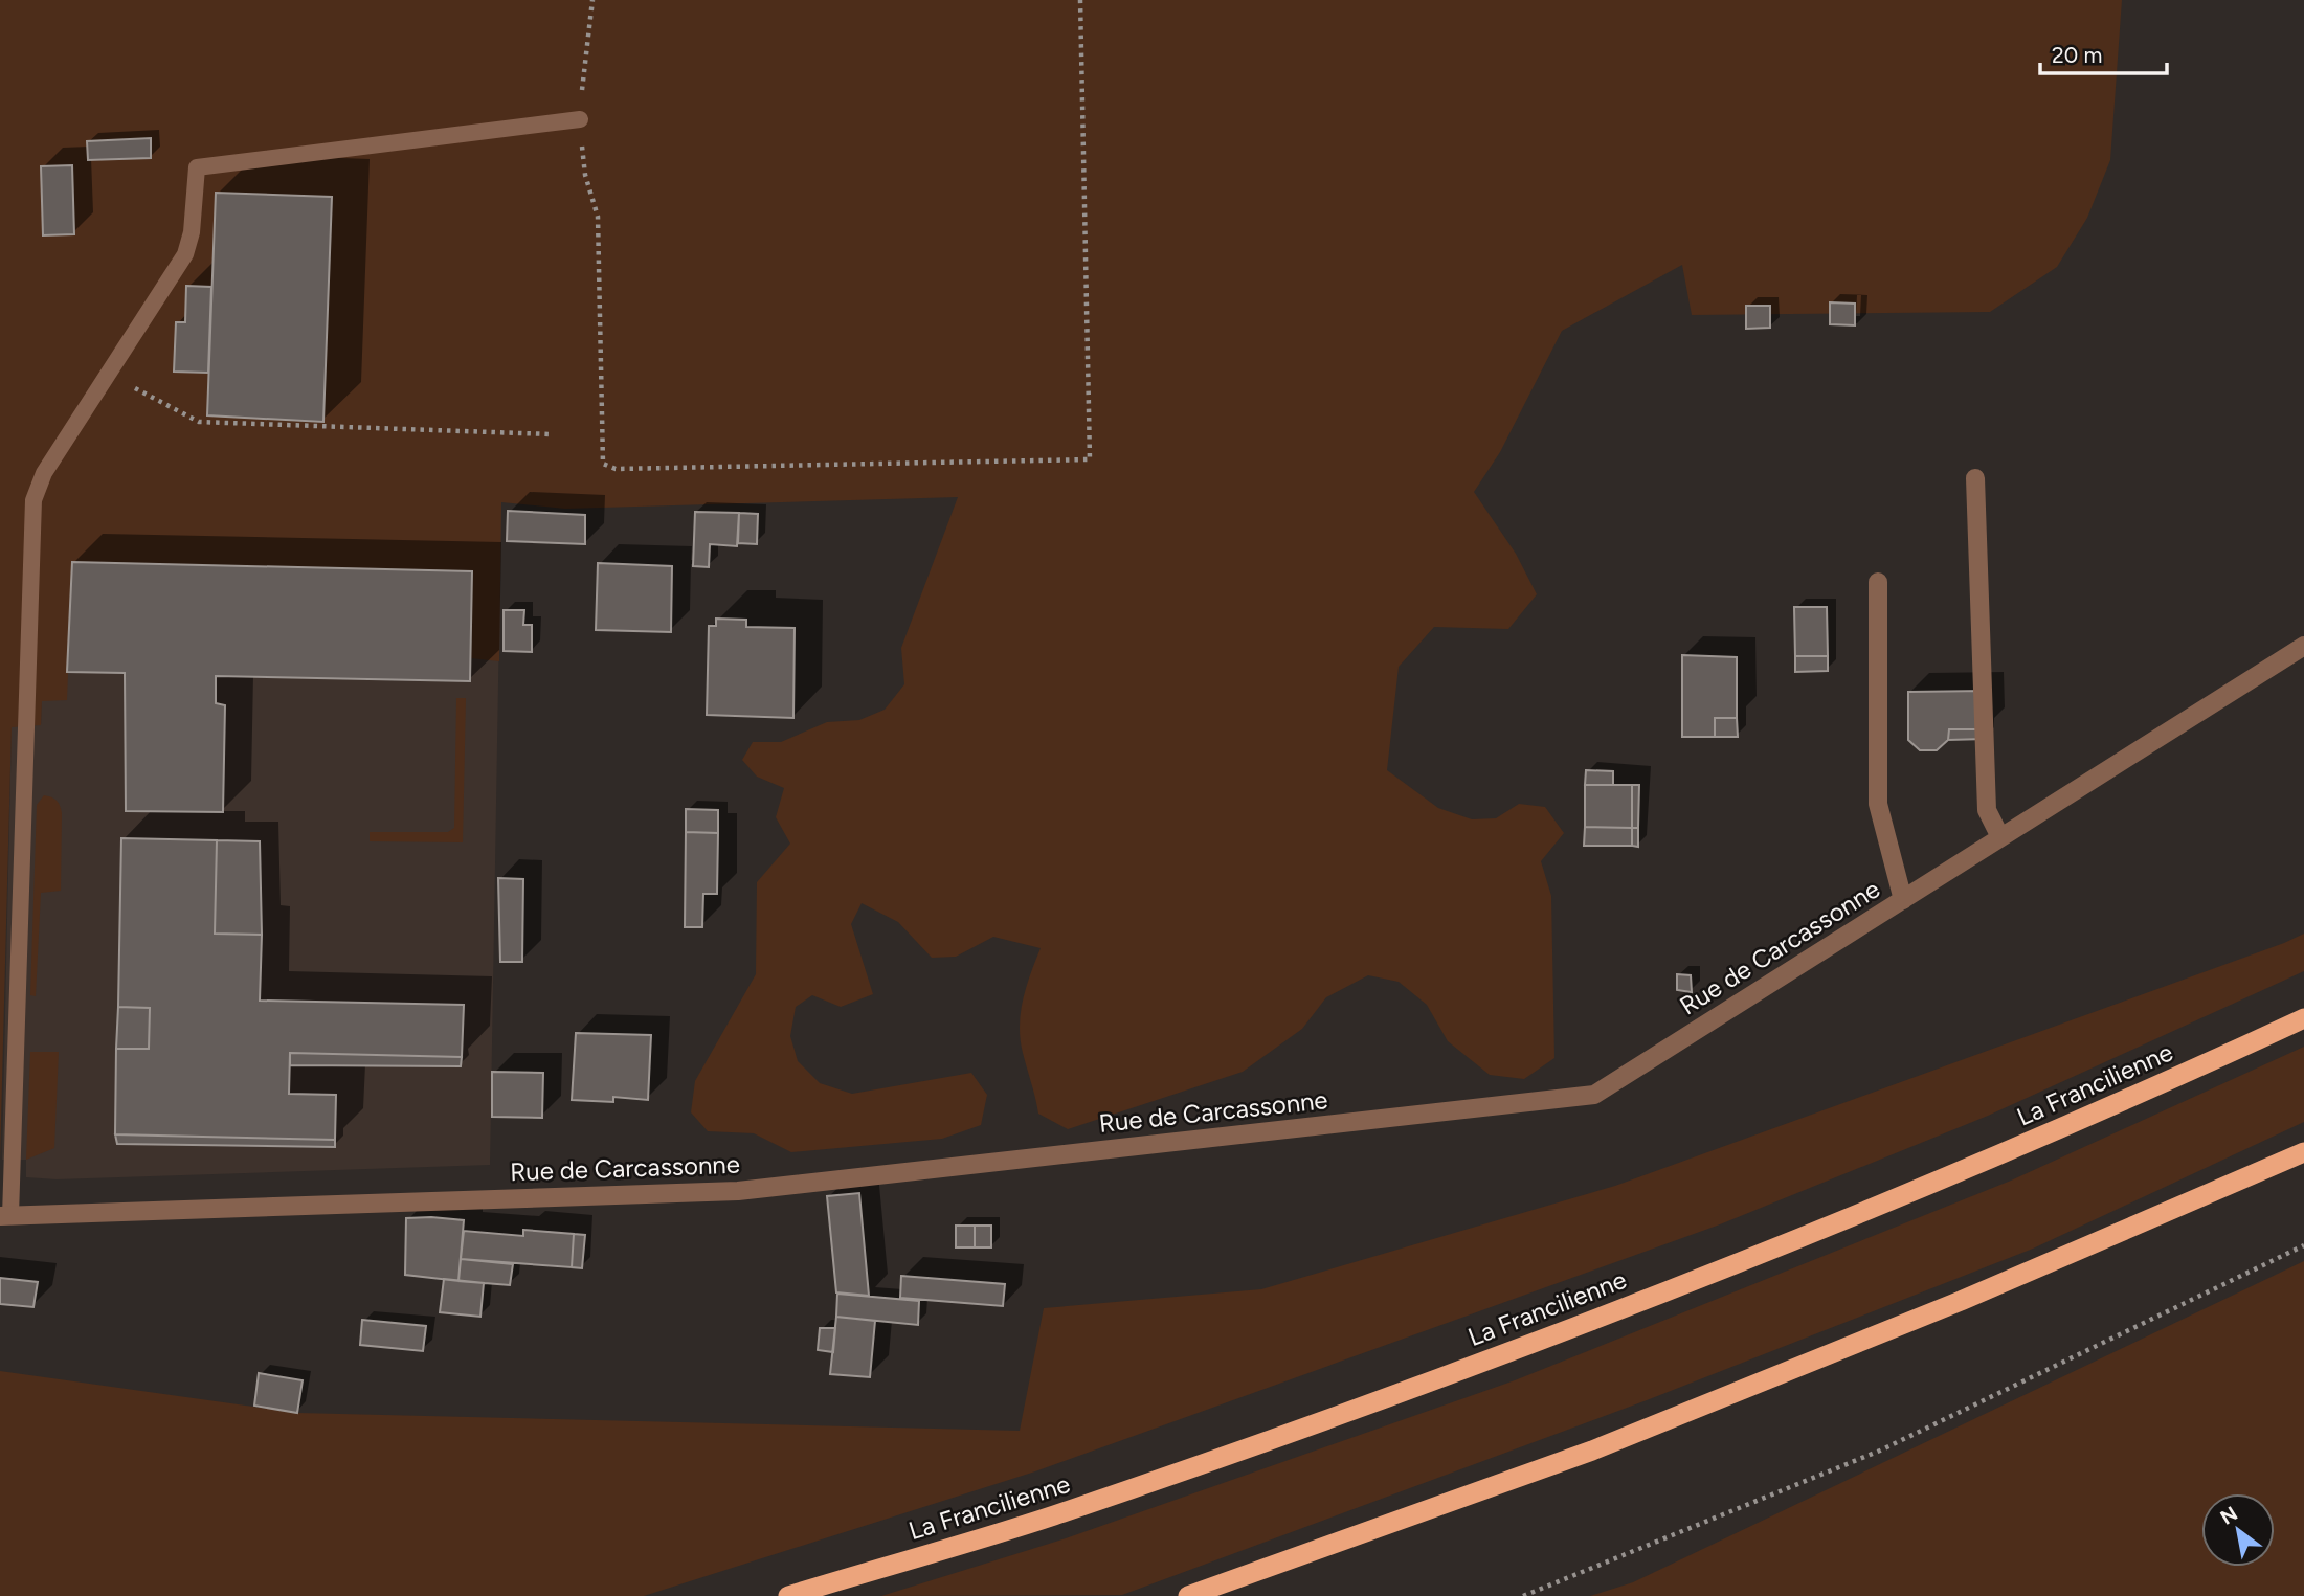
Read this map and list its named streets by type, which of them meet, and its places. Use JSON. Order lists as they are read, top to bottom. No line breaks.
{"streets":{"highway":["La Francilienne"],"street":["Rue de Carcassonne"]},"scale_bar":"20 m","north":"top left"}
